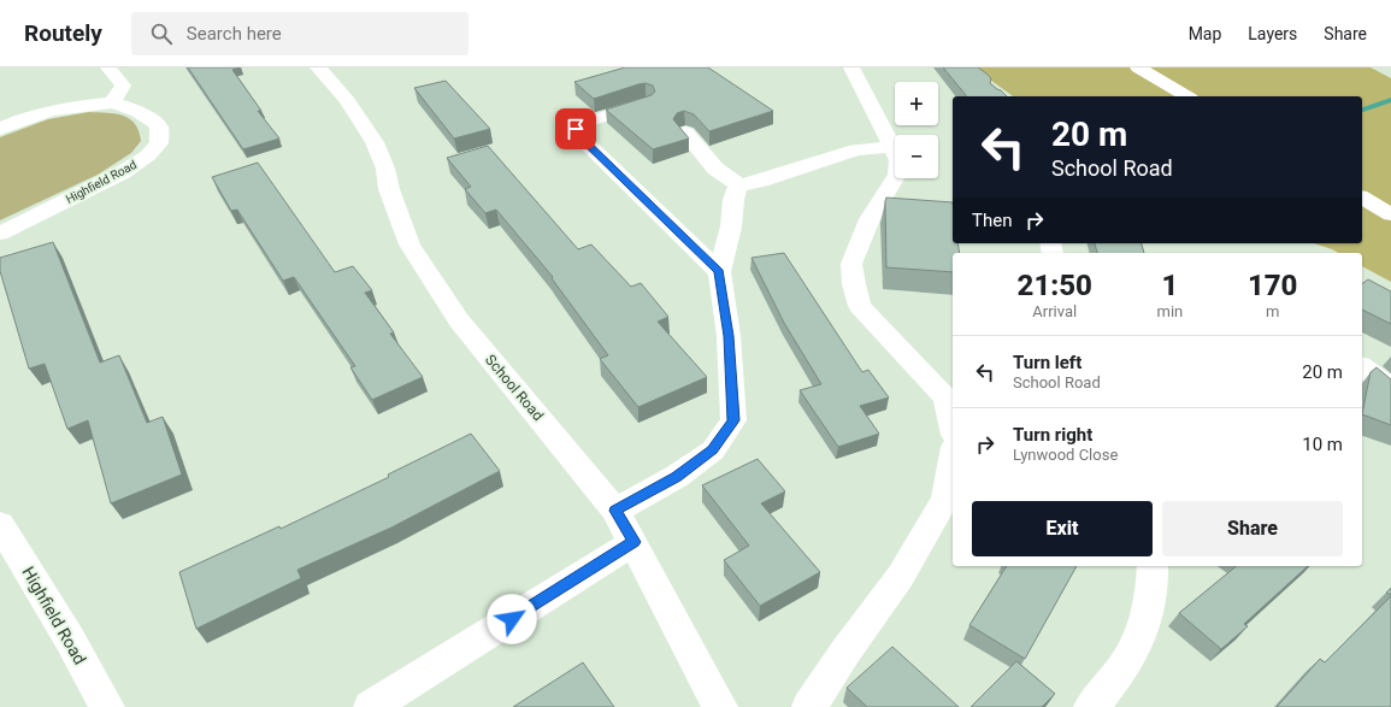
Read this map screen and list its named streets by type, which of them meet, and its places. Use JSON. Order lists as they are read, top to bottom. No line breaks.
{"streets":{"street":["Highfield Road","School Road"]},"page":{"header":"Routely","search":"Search here","nav":["Map","Layers","Share"],"map_buttons":["+","−"],"turn":["20 m","School Road"],"then":"Then","eta":["21:50","Arrival","1","min","170","m"],"list":[{"name":"Turn left","note":"School Road","value":"20 m"},{"name":"Turn right","note":"Lynwood Close","value":"10 m"}],"buttons":["Exit","Share"]}}
